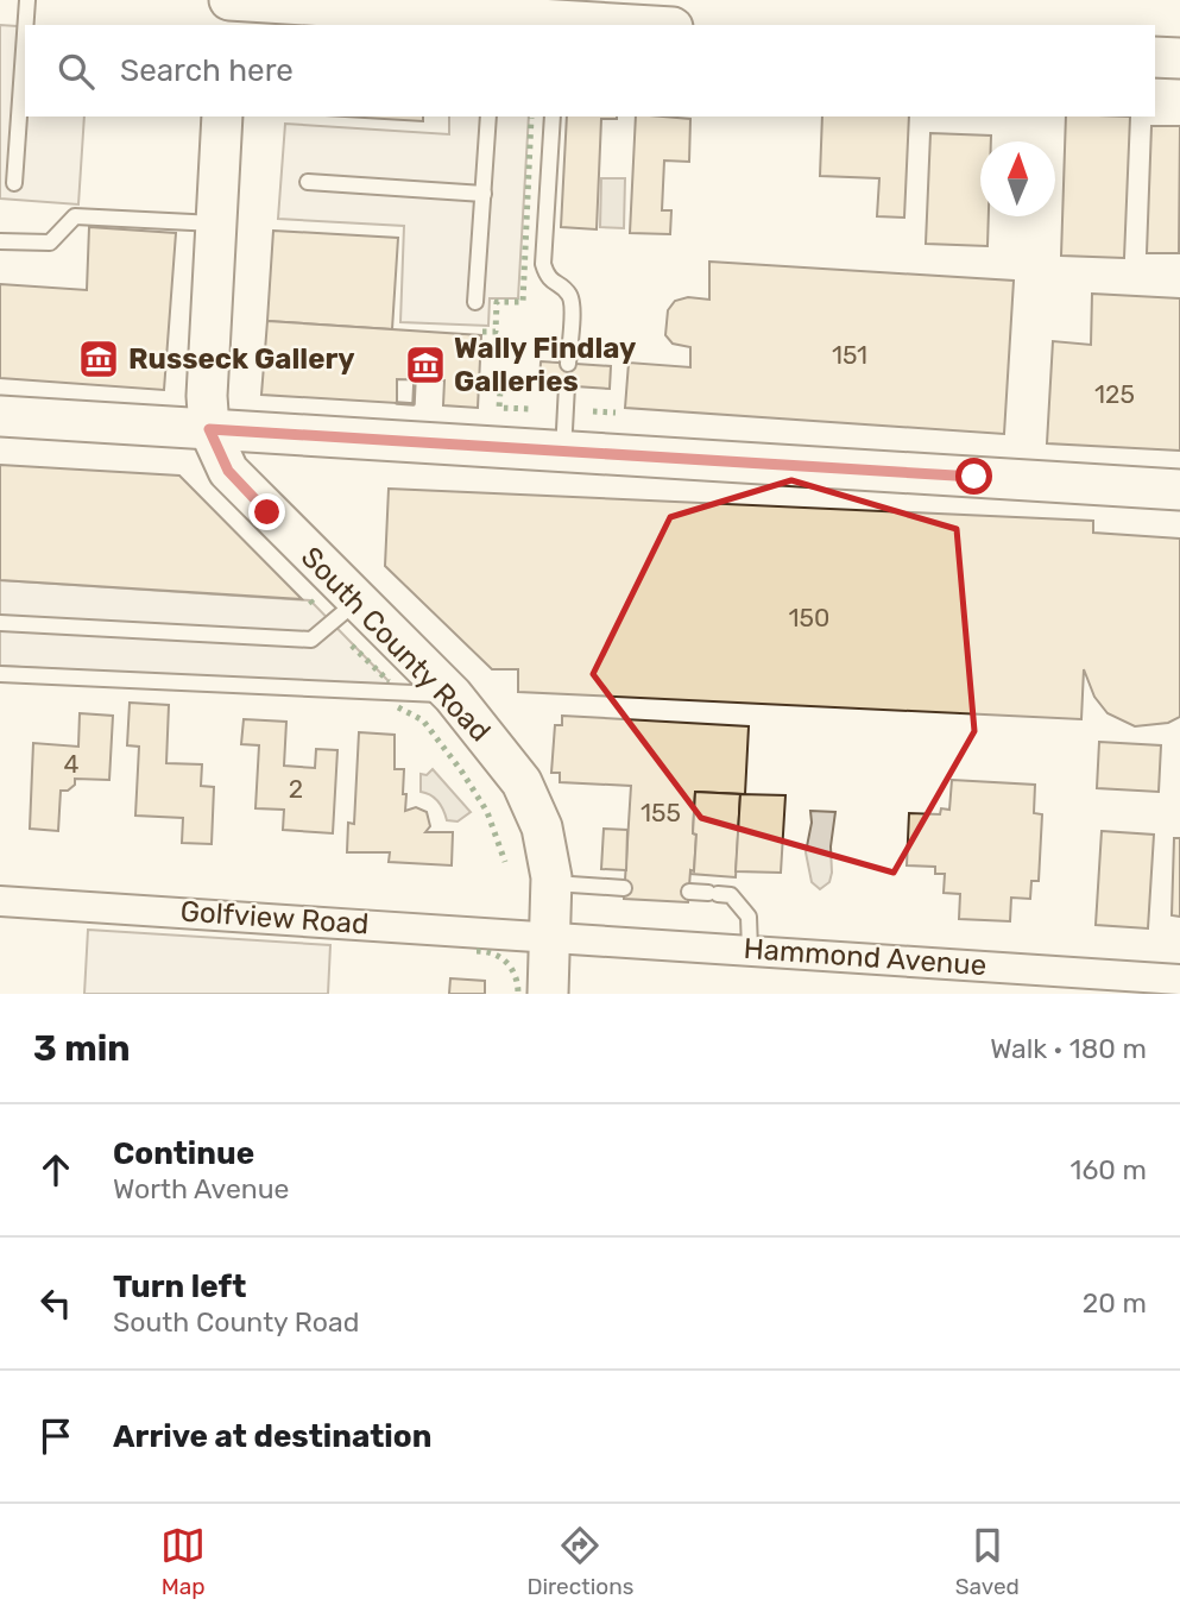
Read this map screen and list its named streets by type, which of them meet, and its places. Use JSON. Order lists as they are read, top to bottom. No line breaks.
{"streets":{"street":["South County Road","Golfview Road","Hammond Avenue"]},"crossings":[["South County Road","Golfview Road"],["South County Road","Hammond Avenue"],["Golfview Road","Hammond Avenue"]],"places":{"museum":["Russeck Gallery","Wally Findlay Galleries"]},"house_numbers":["151","125","150","4","2","155"],"north":"top","page":{"search":"Search here","heading":["3 min","Walk · 180 m"],"list":[["Continue","Worth Avenue","160 m"],["Turn left","South County Road","20 m"],"Arrive at destination"],"nav":["Map","Directions","Saved"]}}
